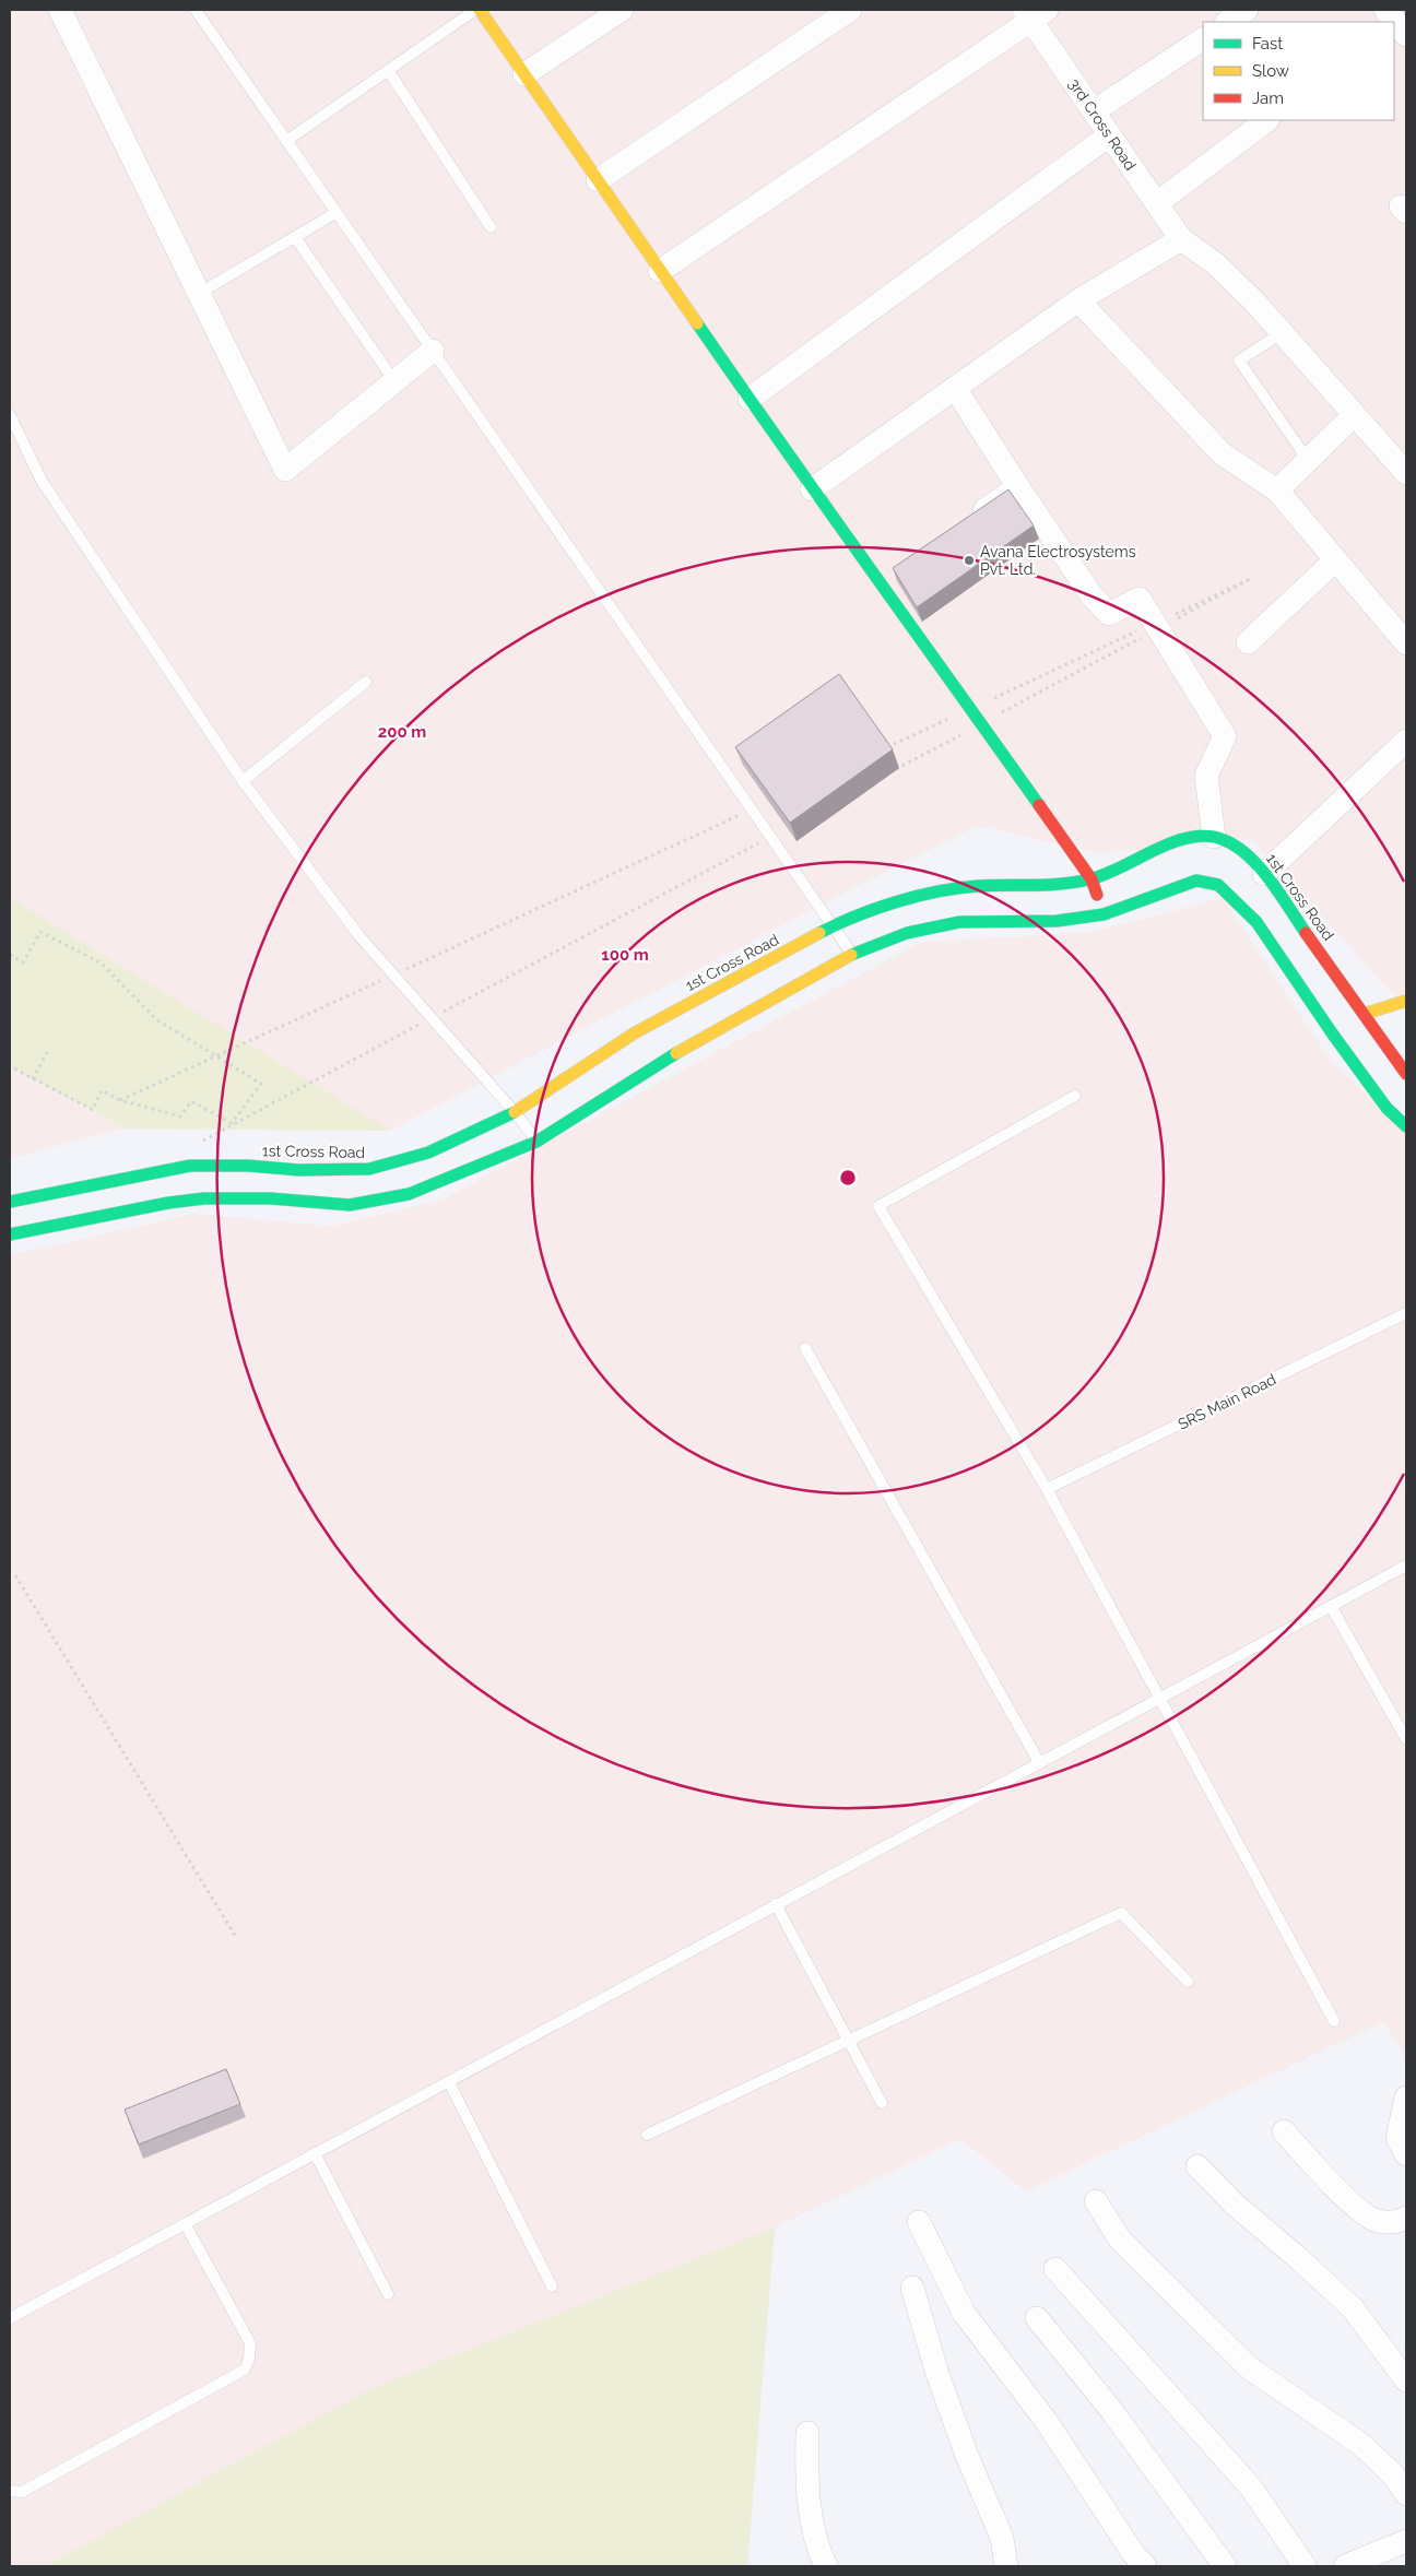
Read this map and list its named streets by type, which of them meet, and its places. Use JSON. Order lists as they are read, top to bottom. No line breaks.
{"streets":{"street":["3rd Cross Road","1st Cross Road"],"lane":["SRS Main Road"]},"places":["Avana Electrosystems Pvt. Ltd."],"legend":["Fast","Slow","Jam"],"rings":["200 m","100 m"]}
